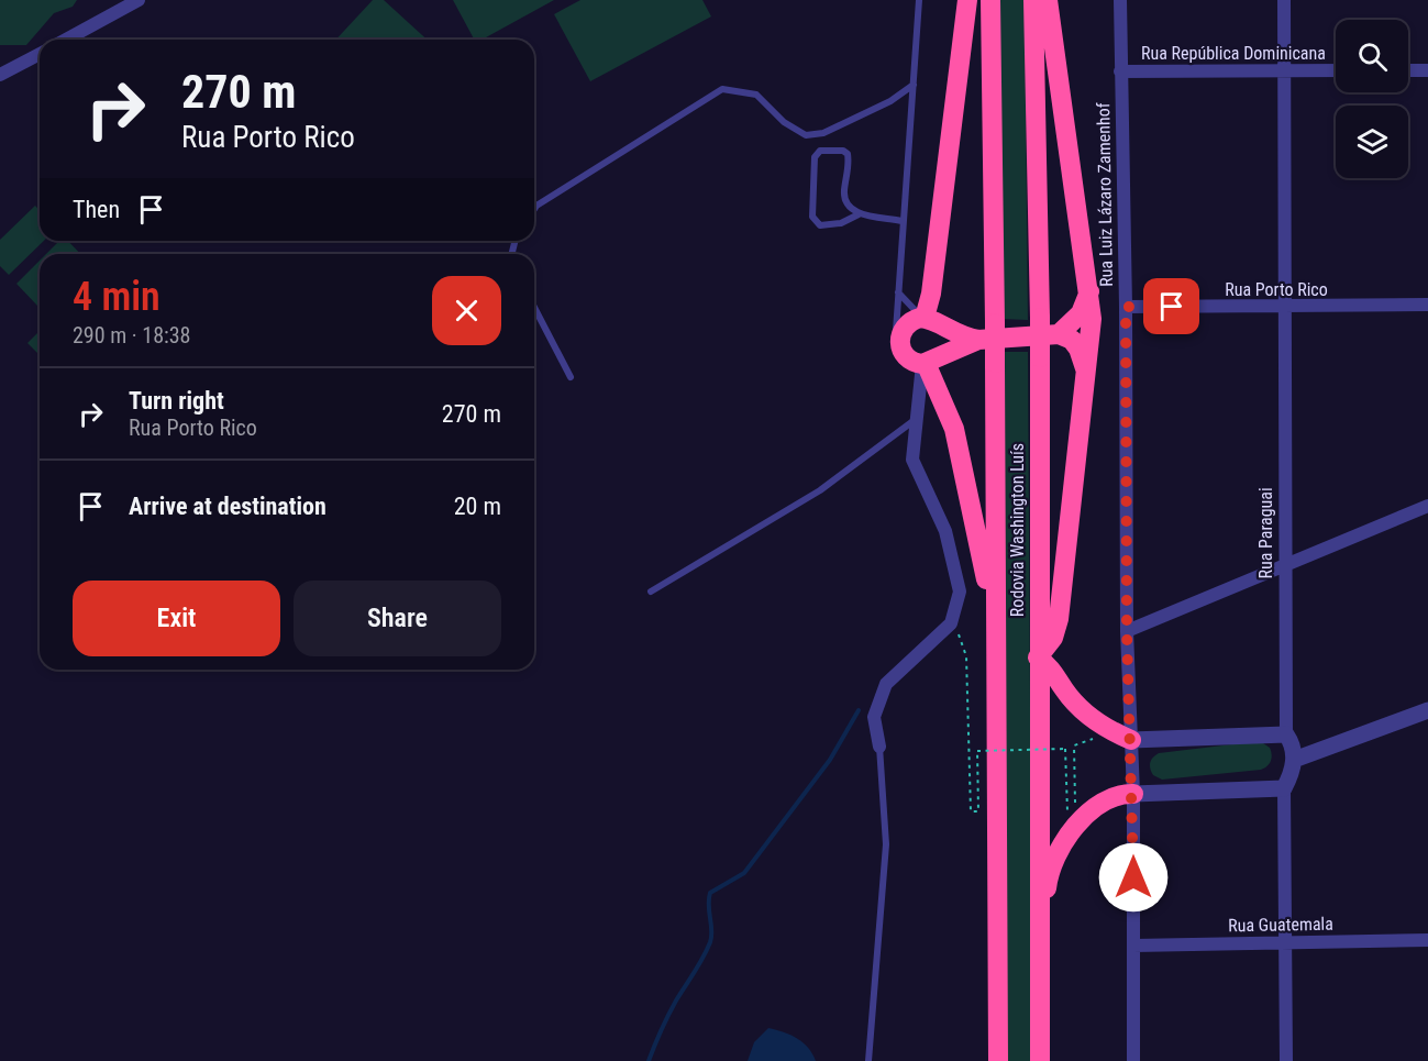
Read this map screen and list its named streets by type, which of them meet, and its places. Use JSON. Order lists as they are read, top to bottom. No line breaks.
{"streets":{"highway":["Rodovia Washington Luís"],"street":["Rua República Dominicana","Rua Luiz Lázaro Zamenhof","Rua Porto Rico","Rua Paraguai","Rua Guatemala"]},"crossings":[["Rua República Dominicana","Rua Luiz Lázaro Zamenhof"],["Rua República Dominicana","Rua Paraguai"],["Rua Luiz Lázaro Zamenhof","Rua Porto Rico"],["Rua Luiz Lázaro Zamenhof","Rua Guatemala"],["Rua Porto Rico","Rua Paraguai"]],"page":{"turn":["270 m","Rua Porto Rico"],"then":"Then","heading":["4 min","290 m · 18:38"],"list":[{"name":"Turn right","note":"Rua Porto Rico","value":"270 m"},{"name":"Arrive at destination","value":"20 m"}],"buttons":["Exit","Share"]}}
